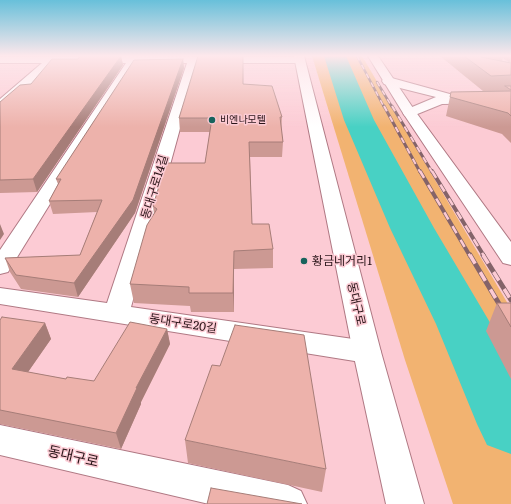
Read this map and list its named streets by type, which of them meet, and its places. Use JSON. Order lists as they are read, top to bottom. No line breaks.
{"streets":{"street":["동대구로14길","동대구로","동대구로20길"]},"crossings":[["동대구로14길","동대구로20길"],["동대구로","동대구로20길"]],"places":["비엔나모텔","황금네거리1"]}
